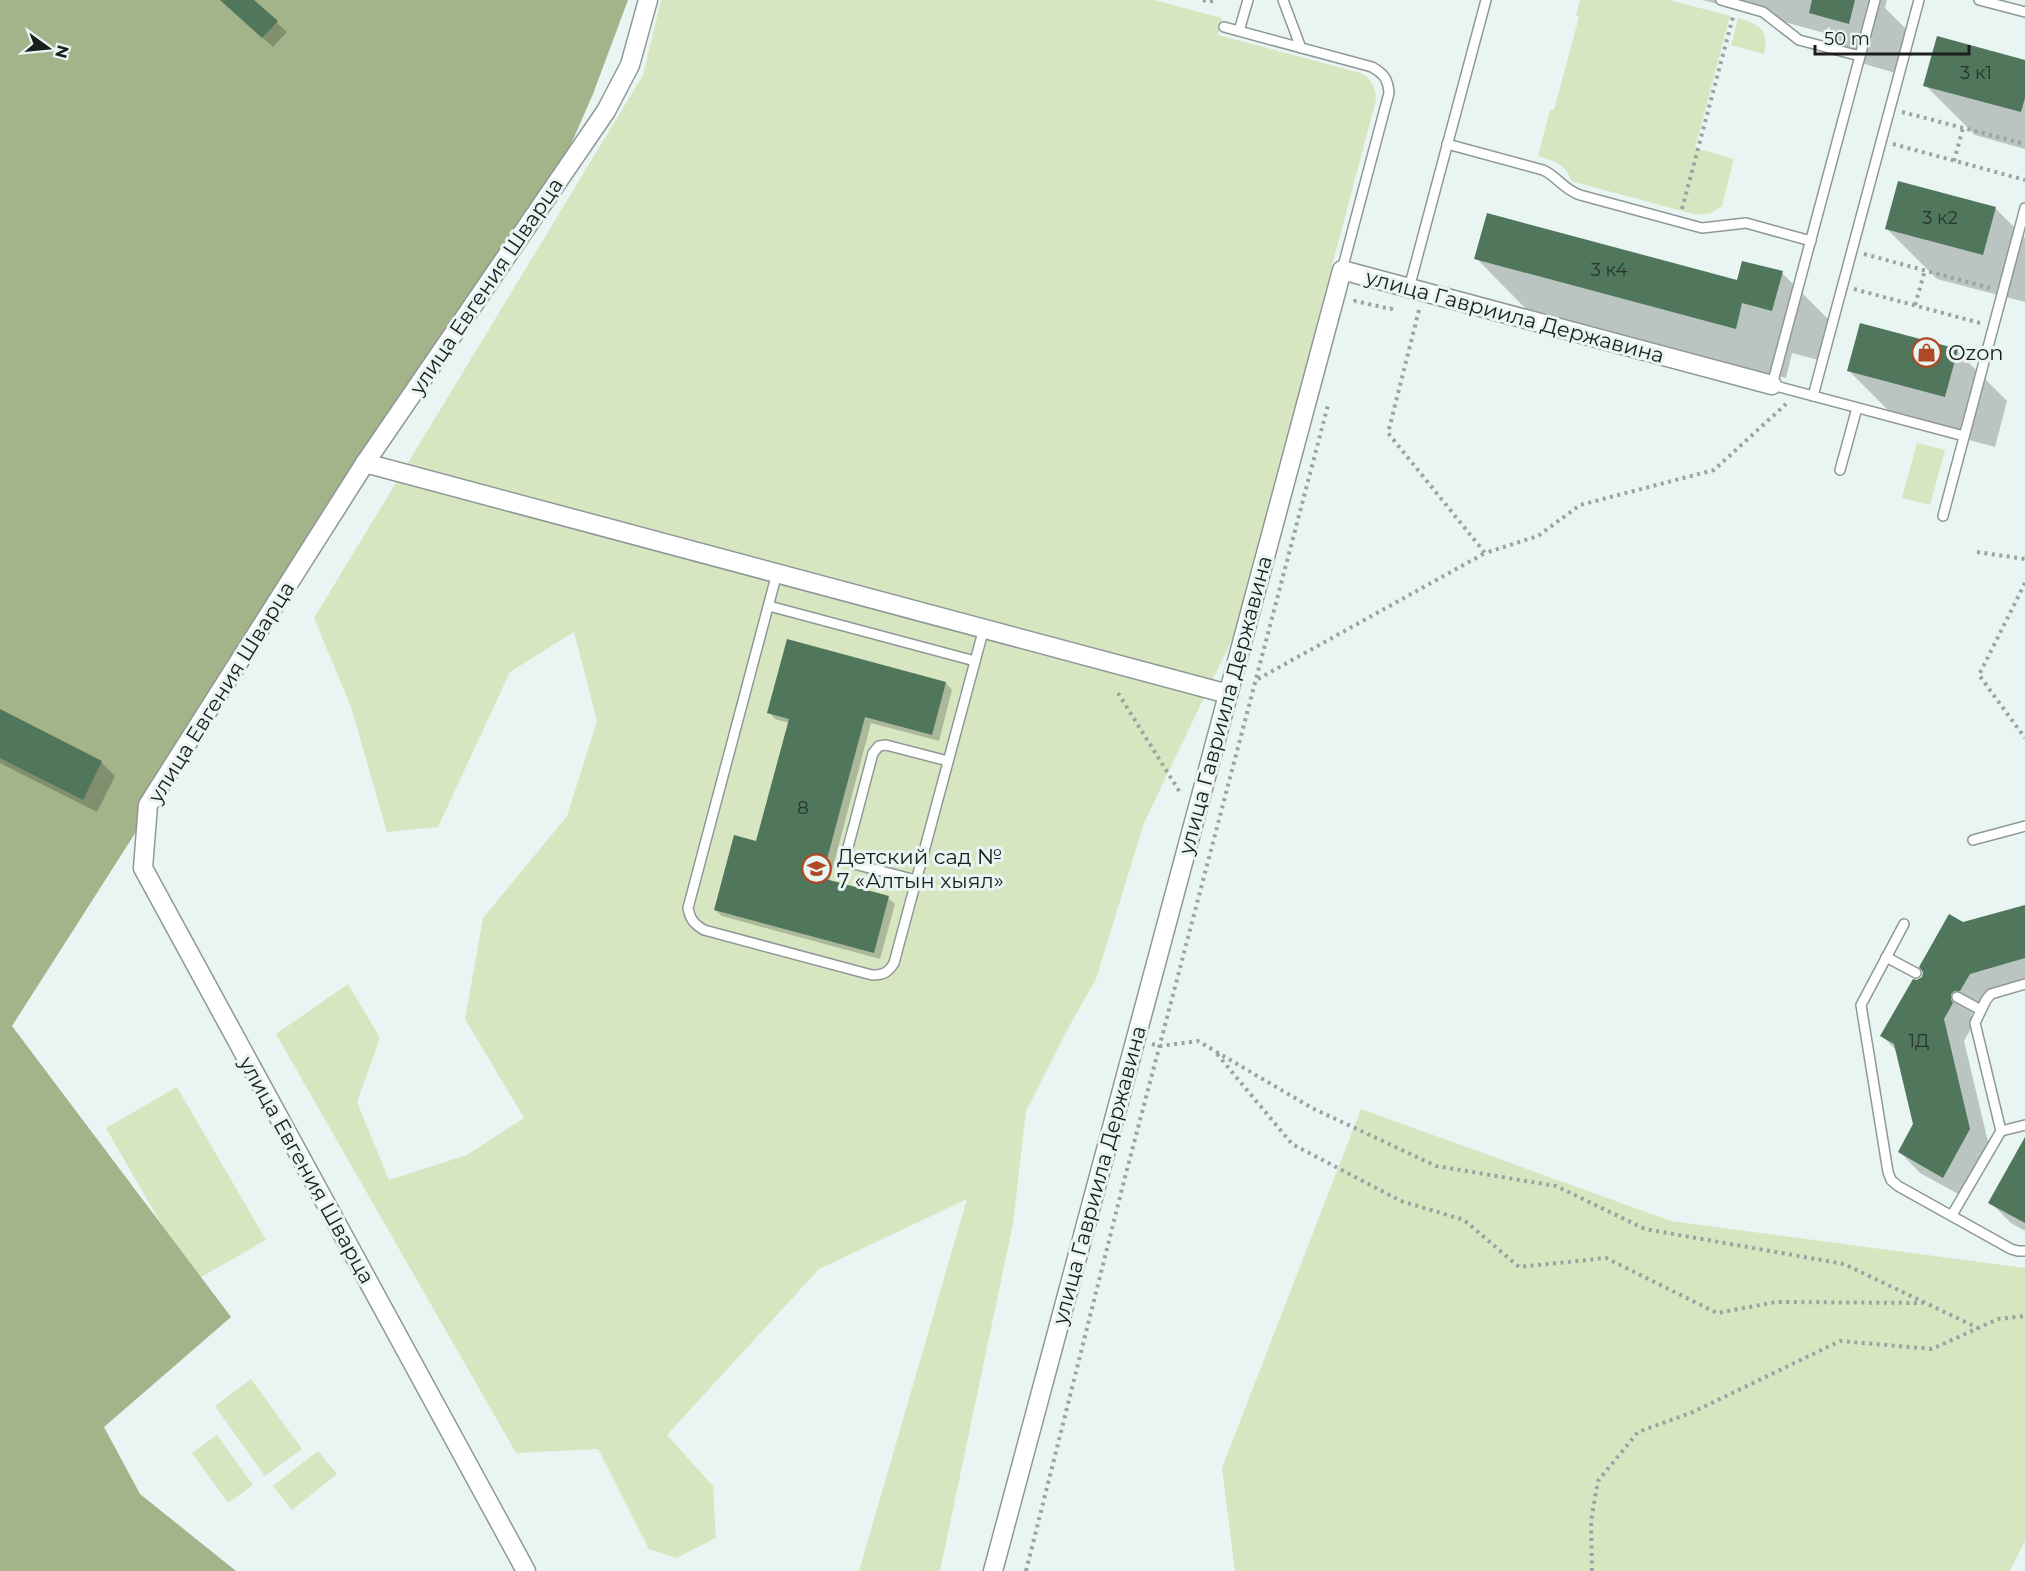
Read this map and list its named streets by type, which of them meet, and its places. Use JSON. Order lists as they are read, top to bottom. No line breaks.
{"streets":{"street":["улица Евгения Шварца","улица Гавриила Державина"]},"places":{"shop":["Ozon"],"school or university":["Детский сад № 7 «Алтын хыял»"]},"house_numbers":["3 к1","3 к2","3 к4","8","1Д"],"scale_bar":"50 m","north":"right"}
